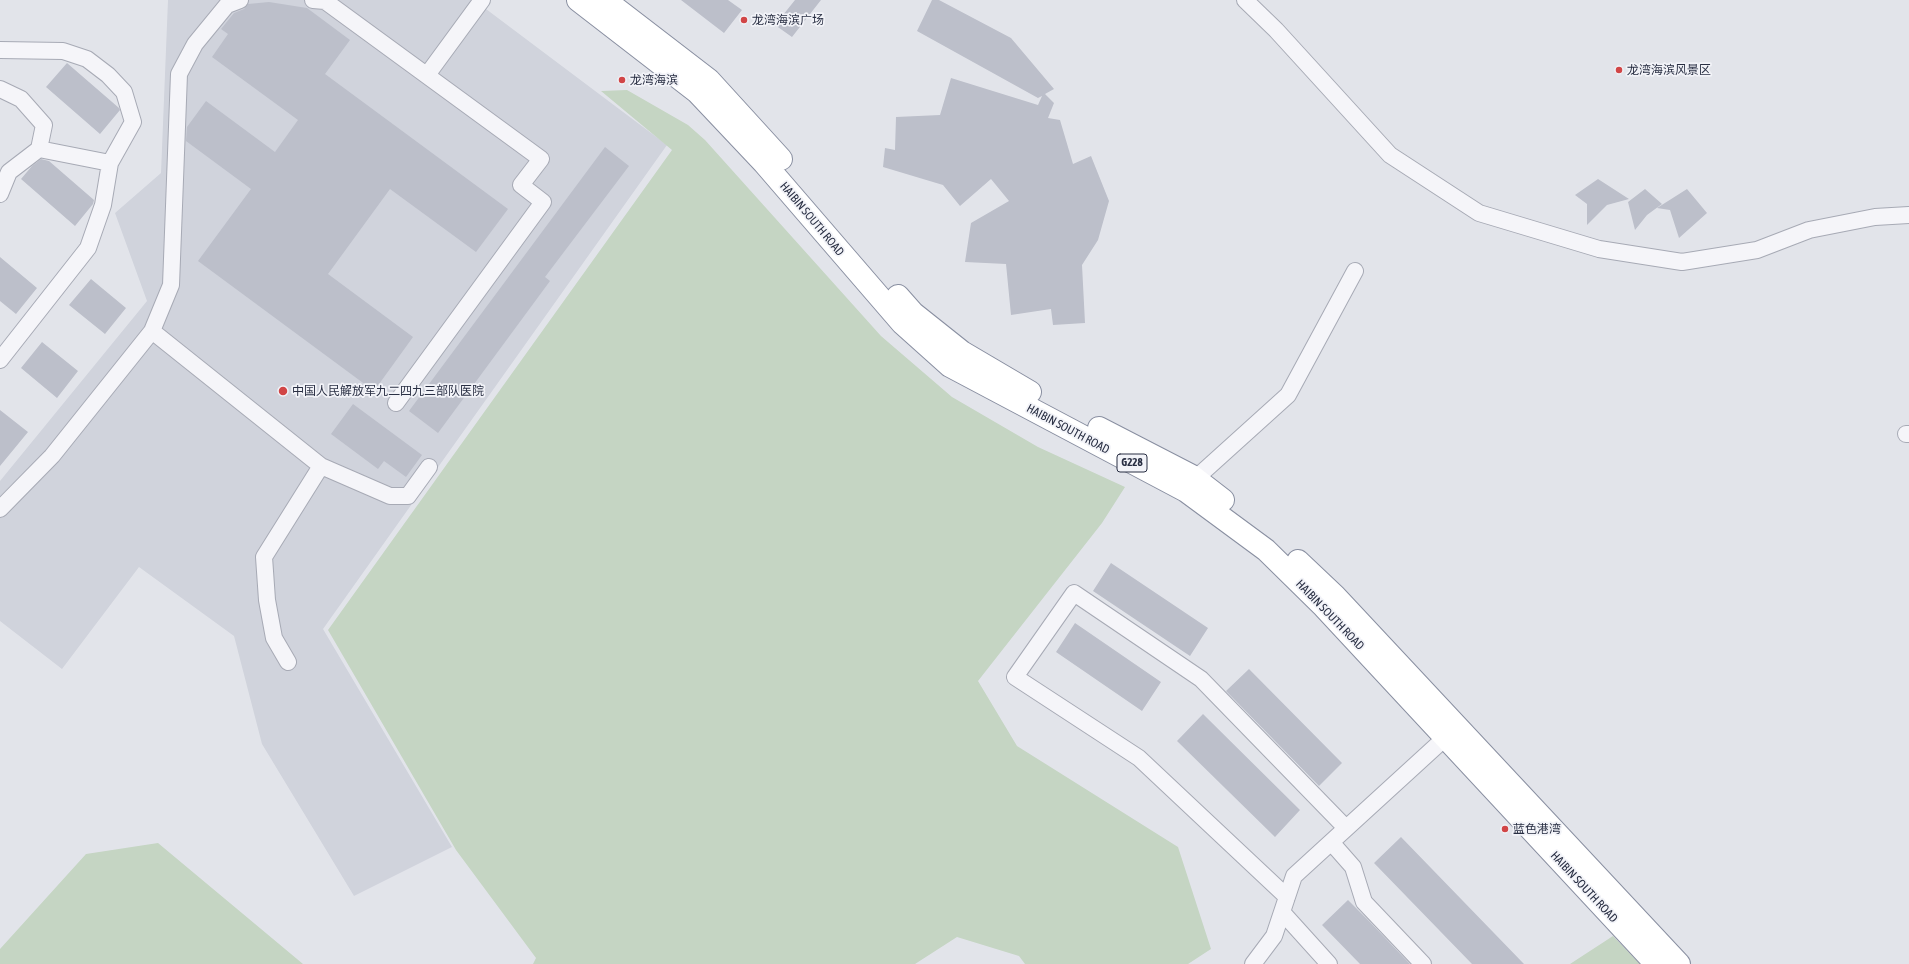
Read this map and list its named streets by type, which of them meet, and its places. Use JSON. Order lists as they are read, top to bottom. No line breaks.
{"streets":{"highway":["HAIBIN SOUTH ROAD","G228"]},"places":["龙湾海滨广场","龙湾海滨风景区","龙湾海滨","中国人民解放军九二四九三部队医院","蓝色港湾"]}
